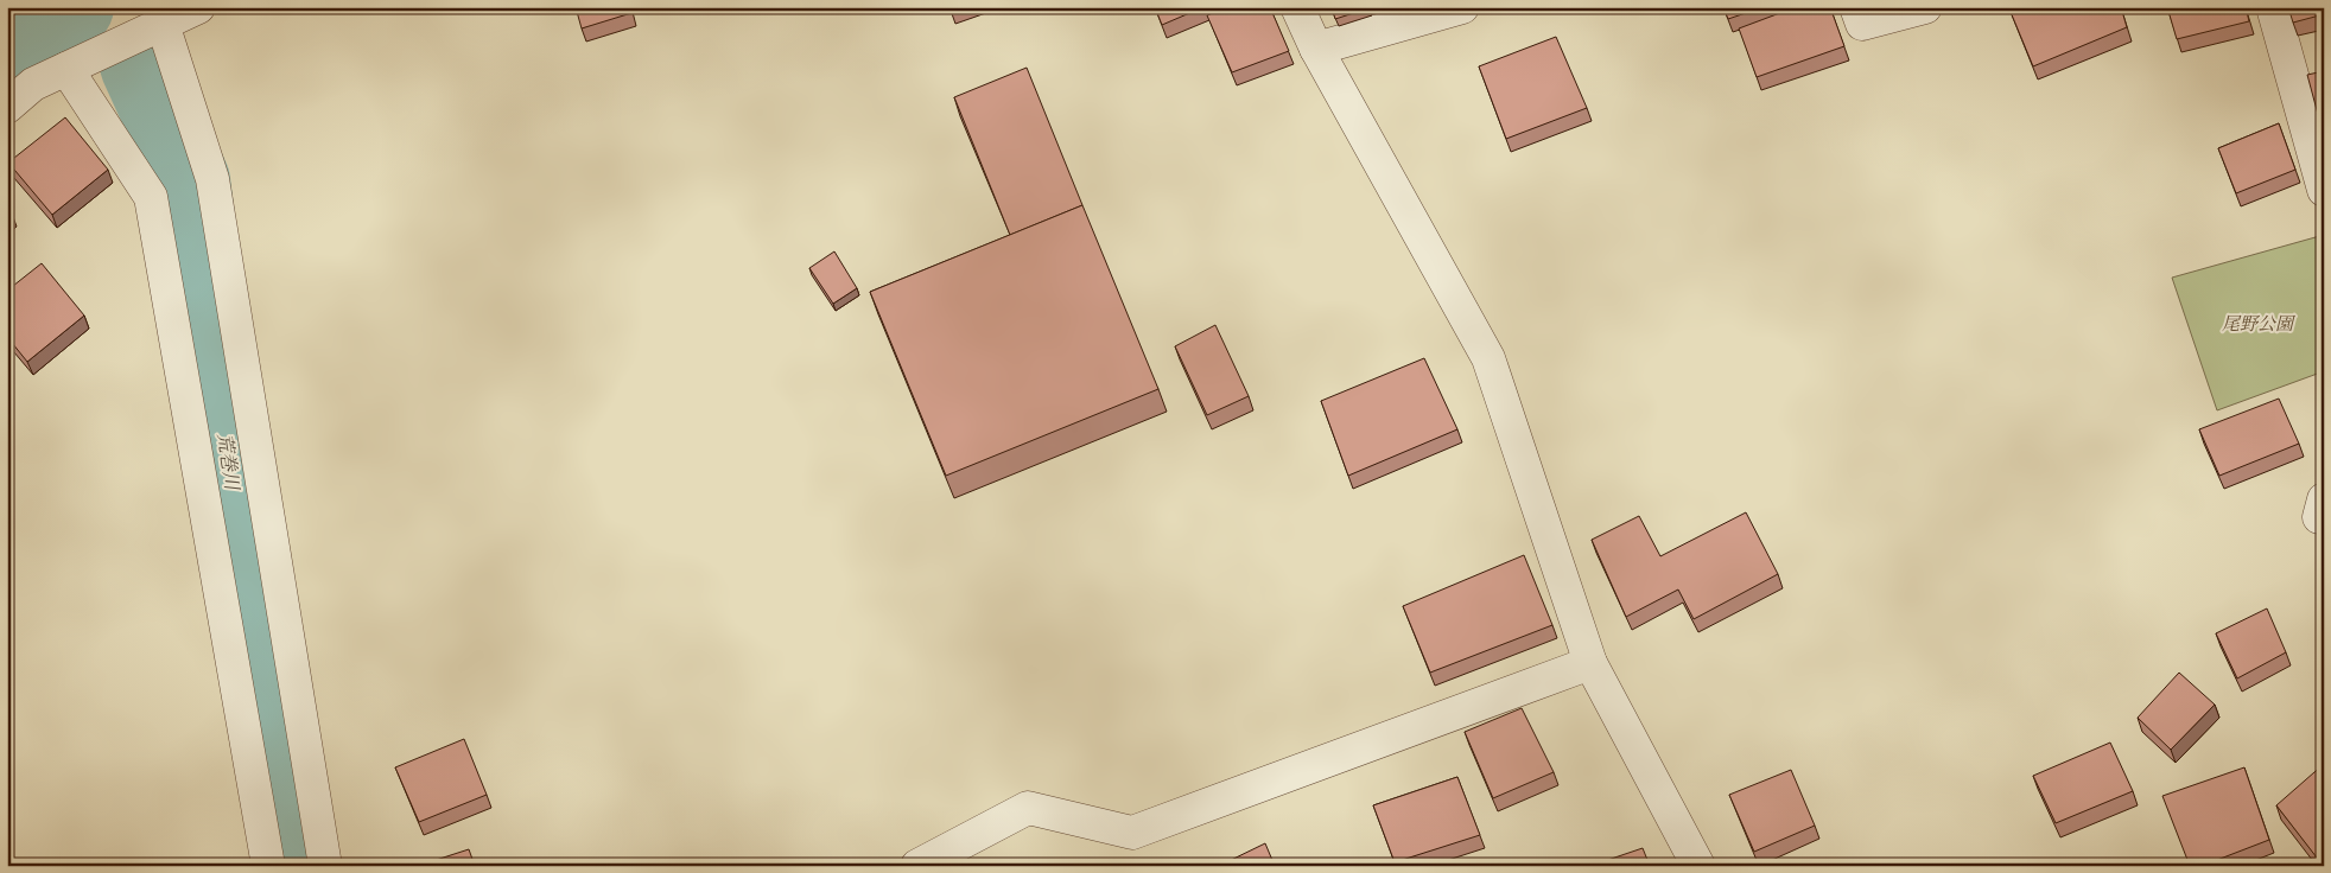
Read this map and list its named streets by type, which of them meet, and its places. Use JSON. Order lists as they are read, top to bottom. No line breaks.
{"water":["荒巻川"],"parks":["尾野公園"]}
